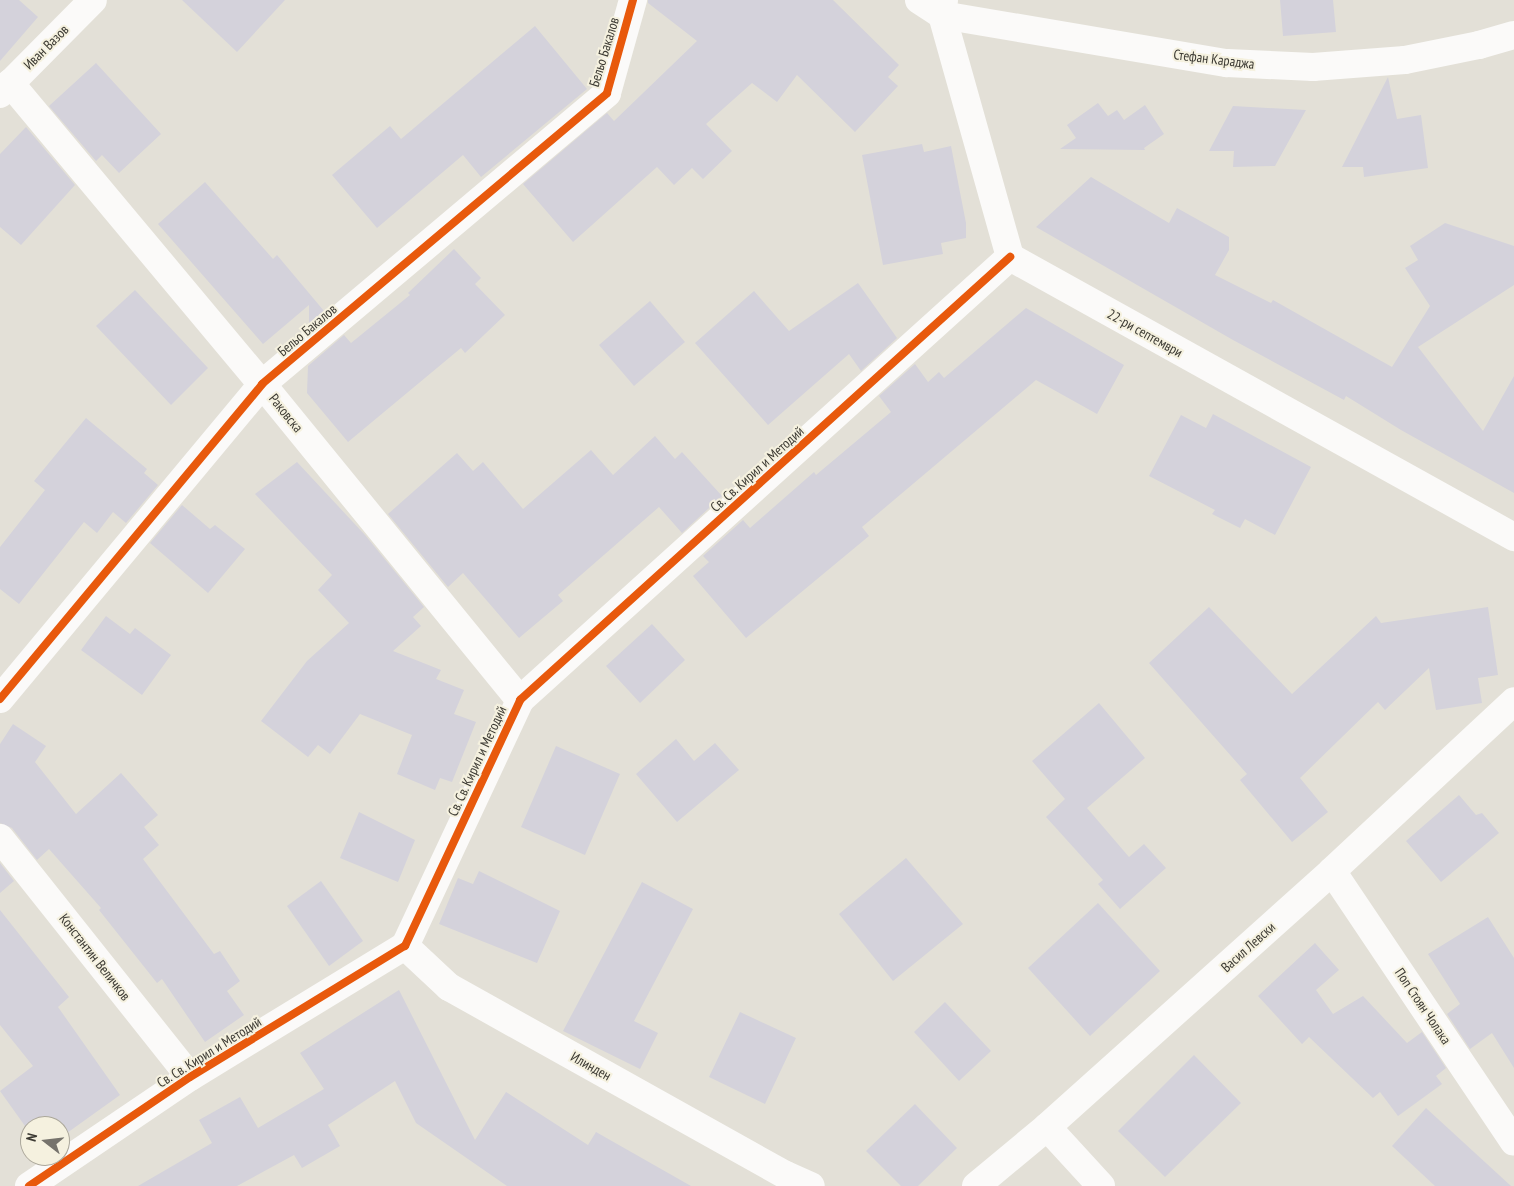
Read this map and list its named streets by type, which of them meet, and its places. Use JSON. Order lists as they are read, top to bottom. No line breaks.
{"streets":{"street":["Иван Вазов","Бельо Бакалов","Стефан Караджа","22-ри септември","Раковска","Св. Св. Кирил и Методий","Васил Левски","Константин Величков","Поп Стоян Чолака","Илинден"]},"crossings":[["Иван Вазов","Раковска"],["Бельо Бакалов","Раковска"],["22-ри септември","Св. Св. Кирил и Методий"],["Раковска","Св. Св. Кирил и Методий"],["Св. Св. Кирил и Методий","Константин Величков"],["Св. Св. Кирил и Методий","Илинден"],["Васил Левски","Поп Стоян Чолака"]],"north":"left"}
